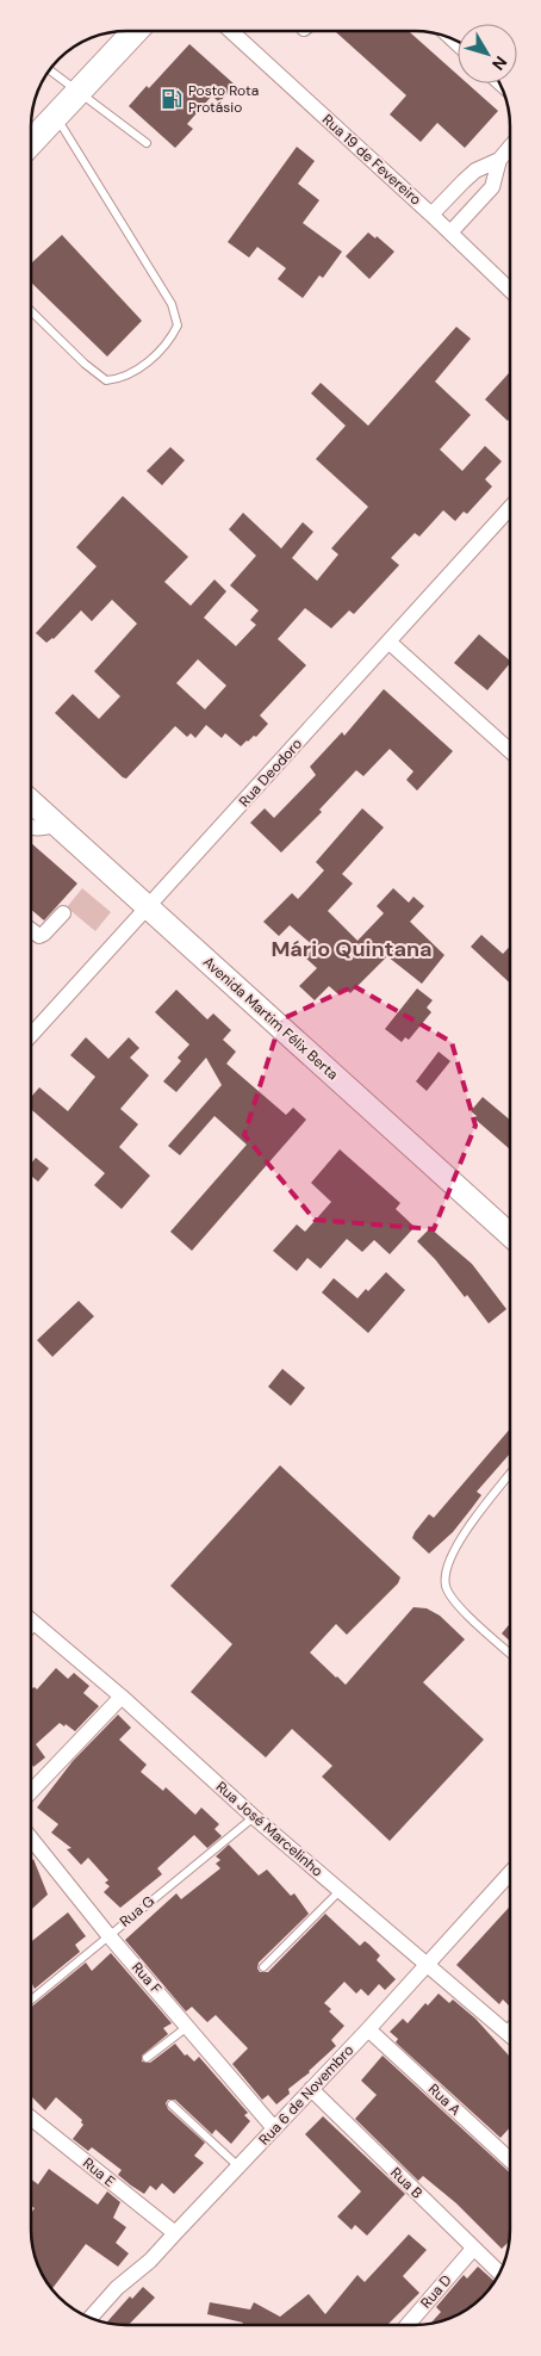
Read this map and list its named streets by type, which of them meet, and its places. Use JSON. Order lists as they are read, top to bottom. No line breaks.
{"streets":{"street":["Rua 19 de Fevereiro","Rua Deodoro","Avenida Martim Félix Berta","Rua José Marcelinho","Rua F","Rua 6 de Novembro","Rua A","Rua E","Rua B","Rua D"],"lane":["Rua G"]},"crossings":[["Rua Deodoro","Avenida Martim Félix Berta"],["Rua José Marcelinho","Rua G"],["Rua José Marcelinho","Rua 6 de Novembro"],["Rua G","Rua F"],["Rua F","Rua 6 de Novembro"],["Rua 6 de Novembro","Rua A"],["Rua 6 de Novembro","Rua E"],["Rua 6 de Novembro","Rua B"],["Rua B","Rua D"]],"districts":["Mário Quintana"],"places":{"fuel station":["Posto Rota Protásio"]},"north":"bottom right"}
